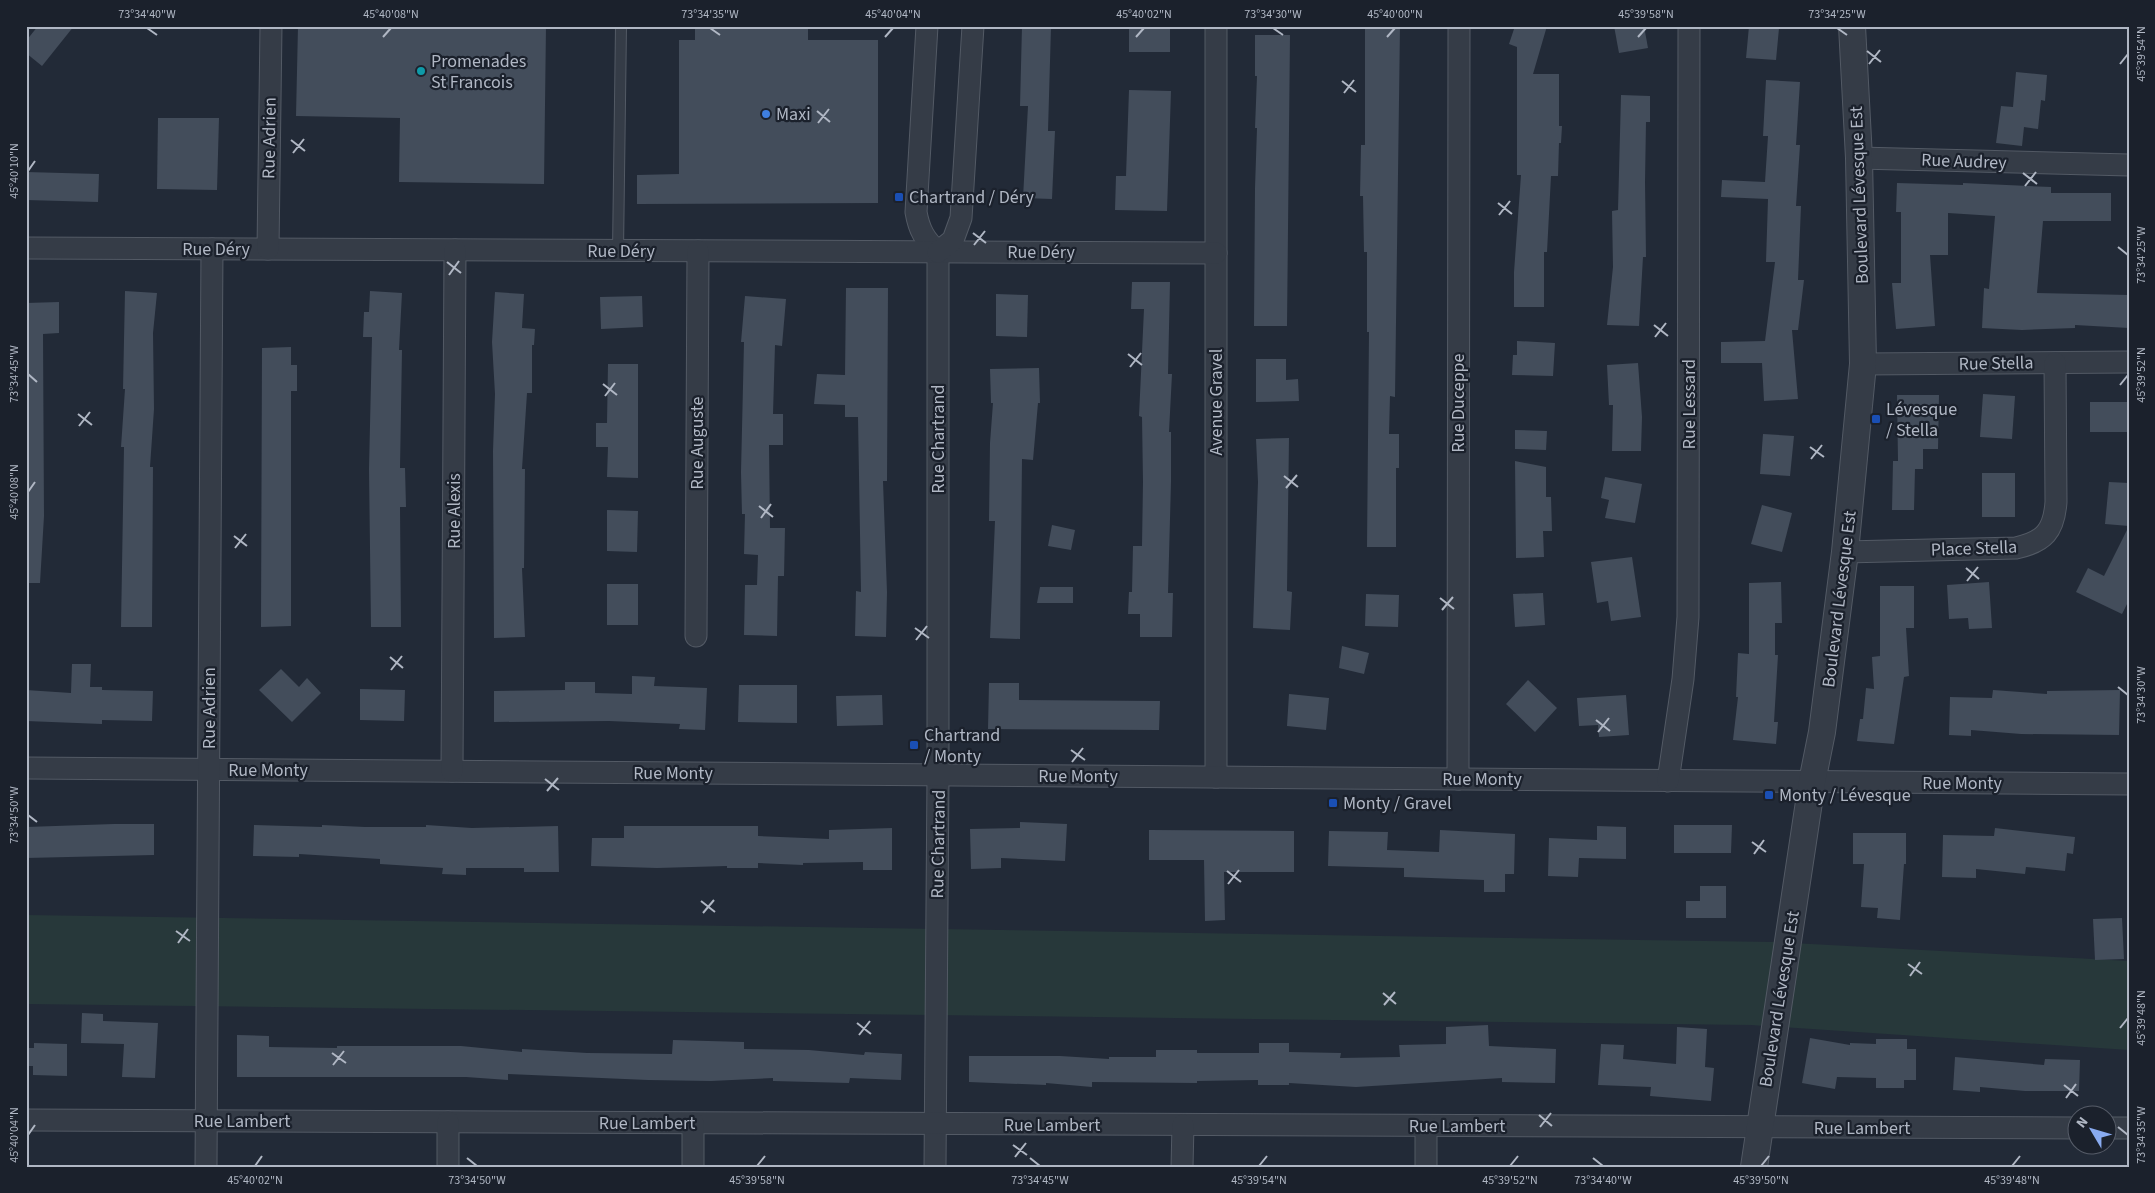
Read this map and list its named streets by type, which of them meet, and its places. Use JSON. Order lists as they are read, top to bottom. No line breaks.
{"streets":{"street":["Rue Adrien","Rue Audrey","Boulevard Lévesque Est","Rue Déry","Rue Stella","Avenue Gravel","Rue Duceppe","Rue Lessard","Rue Chartrand","Rue Auguste","Rue Alexis","Place Stella","Rue Monty","Rue Lambert"]},"crossings":[["Rue Adrien","Rue Déry"],["Rue Adrien","Rue Monty"],["Rue Adrien","Rue Lambert"],["Rue Audrey","Boulevard Lévesque Est"],["Boulevard Lévesque Est","Rue Stella"],["Boulevard Lévesque Est","Place Stella"],["Boulevard Lévesque Est","Rue Monty"],["Boulevard Lévesque Est","Rue Lambert"],["Rue Déry","Avenue Gravel"],["Rue Déry","Rue Chartrand"],["Rue Déry","Rue Auguste"],["Rue Déry","Rue Alexis"],["Rue Stella","Place Stella"],["Avenue Gravel","Rue Monty"],["Rue Duceppe","Rue Monty"],["Rue Lessard","Rue Monty"],["Rue Chartrand","Rue Monty"],["Rue Chartrand","Rue Lambert"],["Rue Alexis","Rue Monty"]],"places":{"other":["Promenades St Francois","Maxi"],"transit":["Chartrand / Déry","Lévesque / Stella","Chartrand / Monty","Monty / Lévesque","Monty / Gravel"]},"north":"top left","coordinates":["73°34'40\"W","45°40'08\"N","73°34'35\"W","45°40'04\"N","45°40'02\"N","73°34'30\"W","45°40'00\"N","45°39'58\"N","73°34'25\"W","45°39'54\"N","45°40'10\"N","73°34'45\"W","45°39'52\"N","73°34'50\"W","45°39'48\"N","45°39'50\"N"]}
